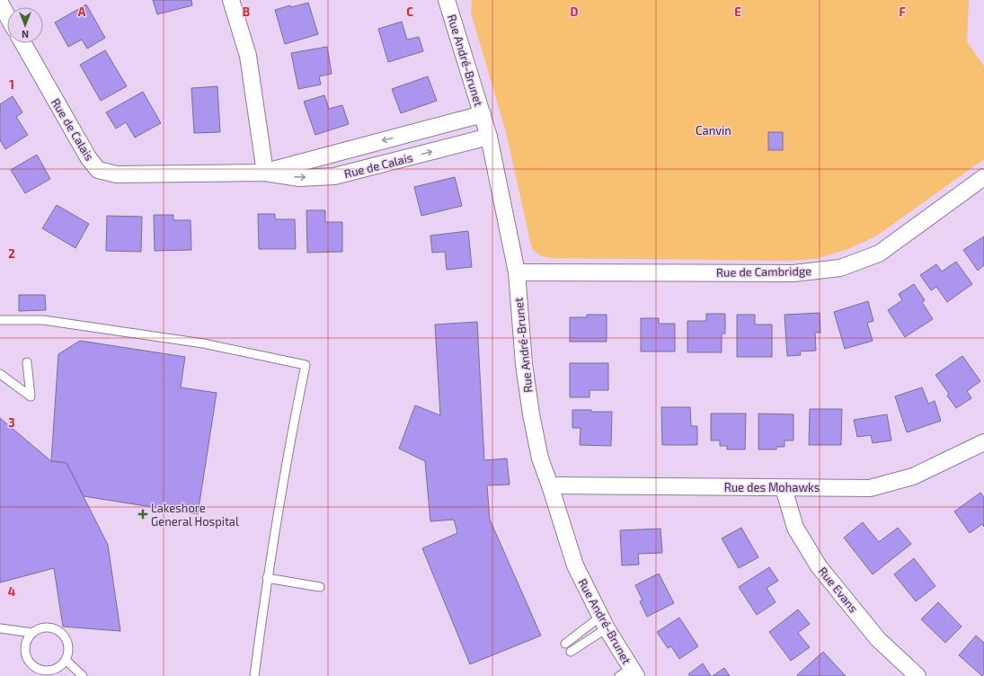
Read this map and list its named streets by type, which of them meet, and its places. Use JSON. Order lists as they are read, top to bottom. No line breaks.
{"streets":{"street":["Rue André-Brunet","Rue de Calais","Rue de Cambridge","Rue des Mohawks","Rue Evans"]},"crossings":[["Rue André-Brunet","Rue de Calais"],["Rue André-Brunet","Rue de Cambridge"],["Rue André-Brunet","Rue des Mohawks"],["Rue des Mohawks","Rue Evans"]],"parks":["Canvin"],"places":{"health":["Lakeshore General Hospital"]},"north":"bottom","grid":{"columns":["A","B","C","D","E","F"],"rows":["1","2","3","4"]}}
